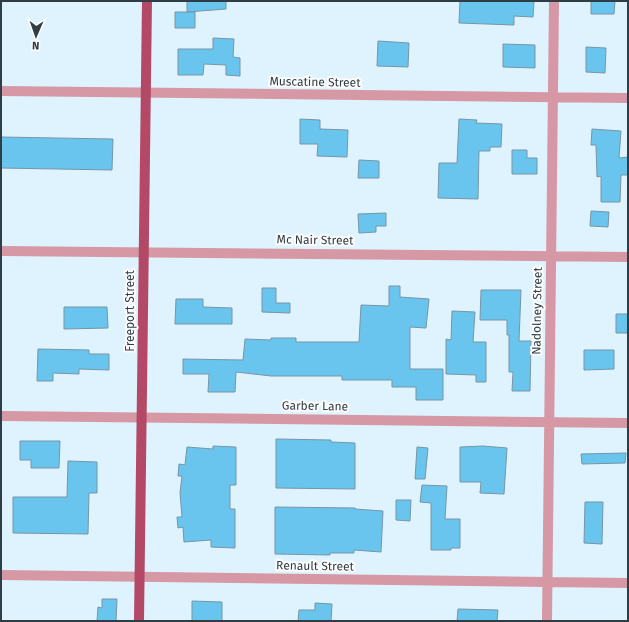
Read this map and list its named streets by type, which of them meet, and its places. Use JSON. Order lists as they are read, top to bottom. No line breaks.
{"streets":{"main road":["Freeport Street"],"street":["Muscatine Street","Mc Nair Street","Nadolney Street","Garber Lane","Renault Street"]},"crossings":[["Muscatine Street","Freeport Street"],["Muscatine Street","Nadolney Street"],["Mc Nair Street","Freeport Street"],["Mc Nair Street","Nadolney Street"],["Freeport Street","Garber Lane"],["Freeport Street","Renault Street"],["Nadolney Street","Garber Lane"],["Nadolney Street","Renault Street"]],"north":"bottom"}
